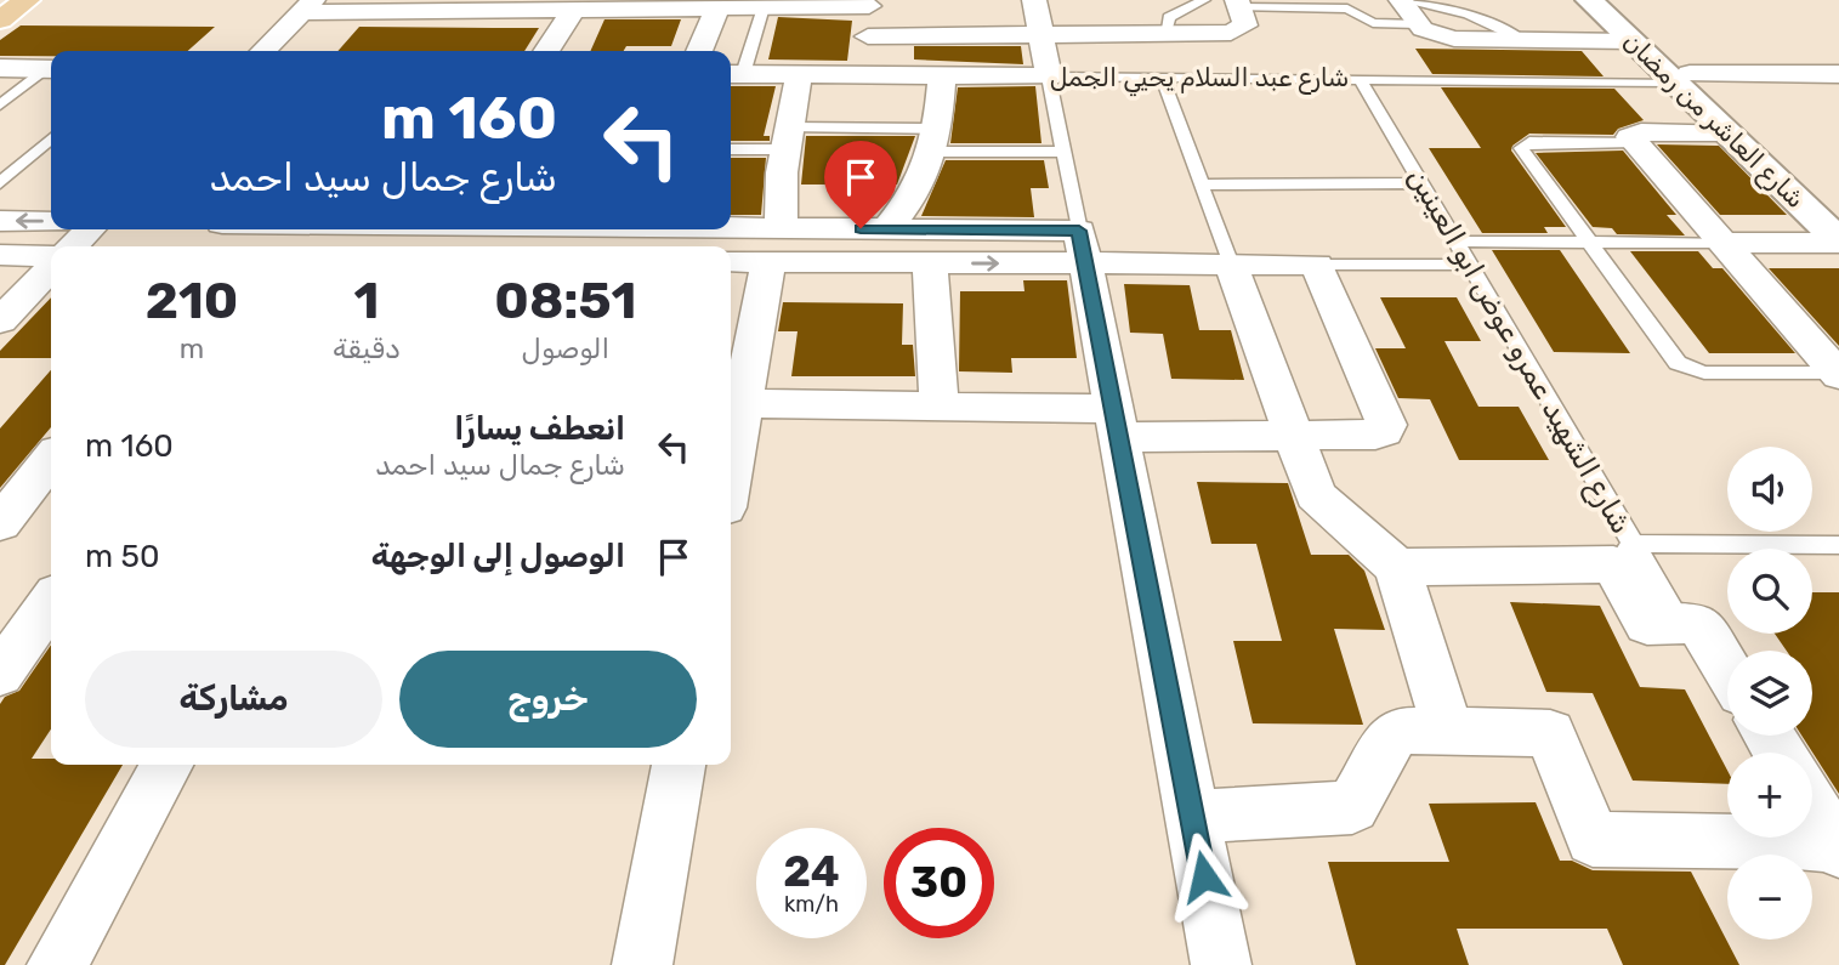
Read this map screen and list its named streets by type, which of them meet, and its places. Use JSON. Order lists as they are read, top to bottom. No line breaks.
{"streets":{"street":["شارع عبد السلام يحيي الجمل","شارع العاشر من رمضان","شارع الشهيد عمرو عوض ابو العينين"]},"crossings":[["شارع عبد السلام يحيي الجمل","شارع العاشر من رمضان"],["شارع عبد السلام يحيي الجمل","شارع الشهيد عمرو عوض ابو العينين"]],"page":{"turn":["160 m","شارع جمال سيد احمد"],"eta":["08:51","الوصول","1","دقيقة","210","m"],"list":[{"name":"انعطف يسارًا","note":"شارع جمال سيد احمد","value":"160 m"},{"name":"الوصول إلى الوجهة","value":"50 m"}],"map_buttons":["+","−"],"buttons":["خروج","مشاركة"],"speed":"24 km/h","limit":"30"}}
